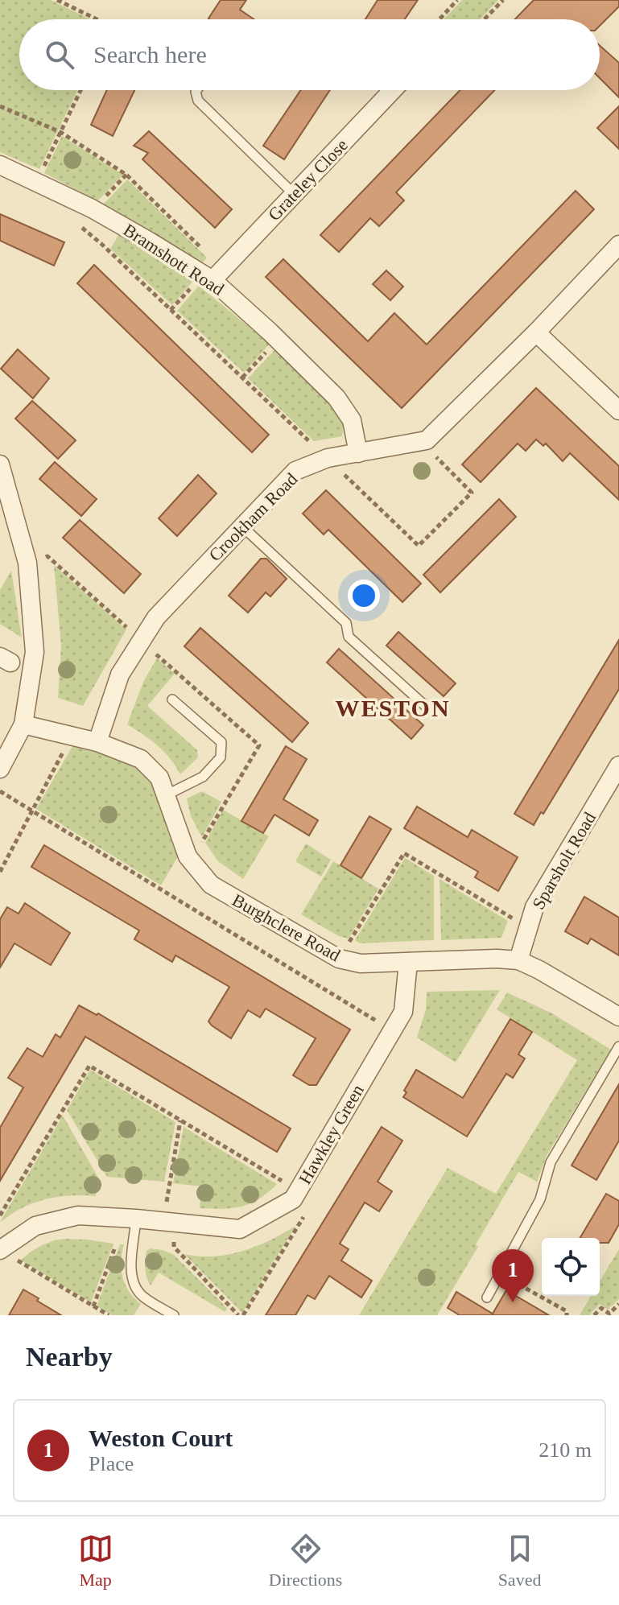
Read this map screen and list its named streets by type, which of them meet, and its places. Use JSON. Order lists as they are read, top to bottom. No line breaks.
{"streets":{"street":["Grateley Close","Bramshott Road","Crookham Road","Sparsholt Road","Burghclere Road","Hawkley Green"]},"crossings":[["Grateley Close","Bramshott Road"],["Bramshott Road","Crookham Road"],["Crookham Road","Burghclere Road"],["Sparsholt Road","Burghclere Road"],["Burghclere Road","Hawkley Green"]],"districts":["WESTON"],"page":{"search":"Search here","pins":"1","heading":"Nearby","list":[{"mark":"1","name":"Weston Court","note":"Place","value":"210 m"}],"nav":["Map","Directions","Saved"]}}
